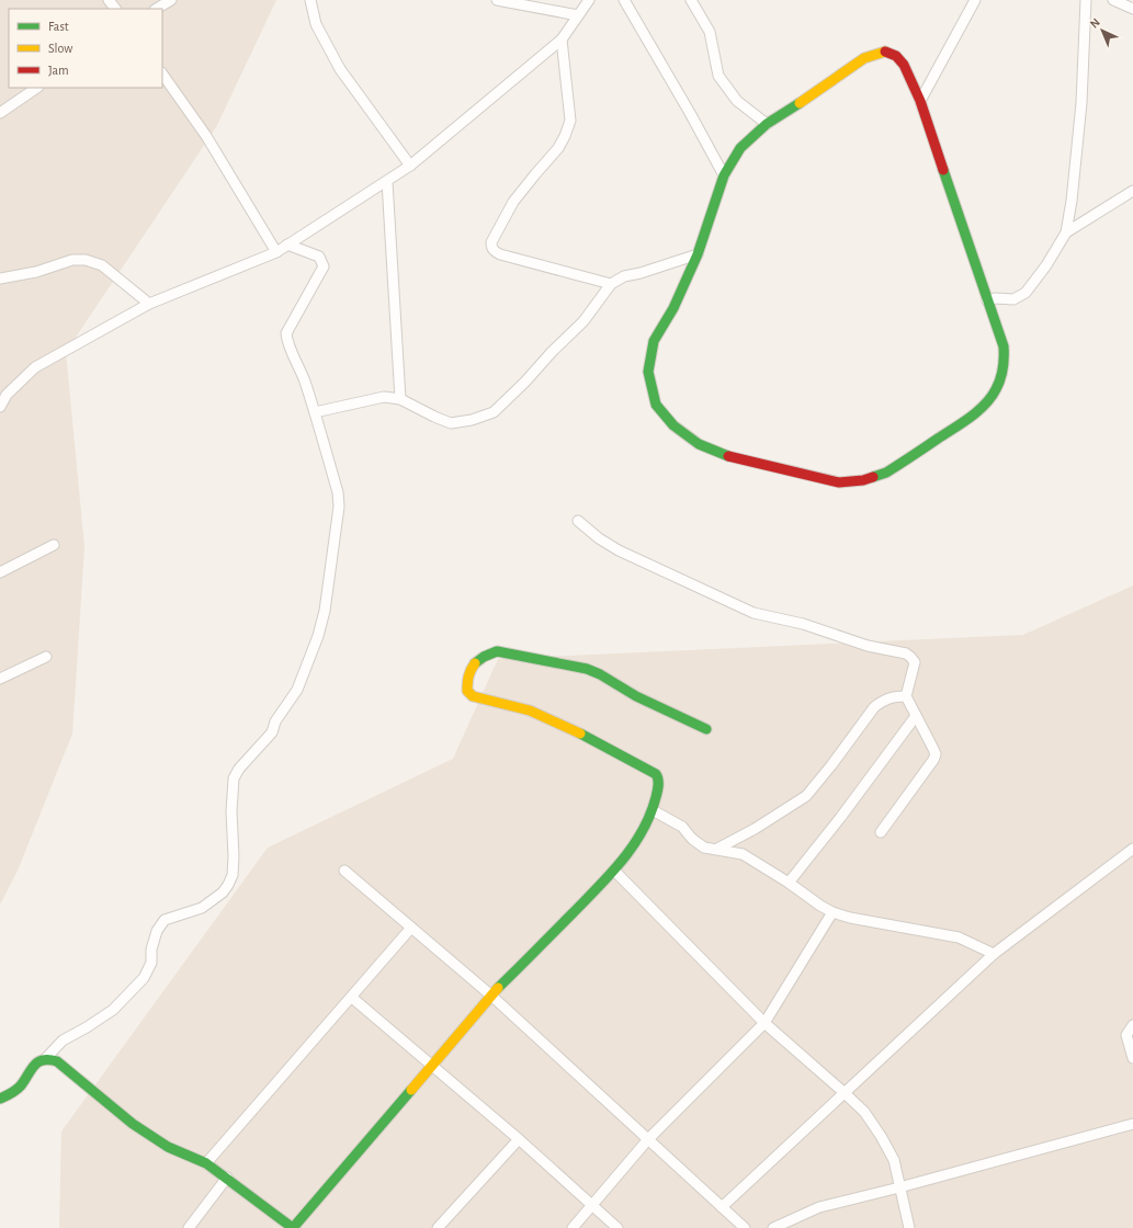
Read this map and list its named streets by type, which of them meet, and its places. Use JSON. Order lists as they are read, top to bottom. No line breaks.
{"legend":["Fast","Slow","Jam"],"north":"top left"}
